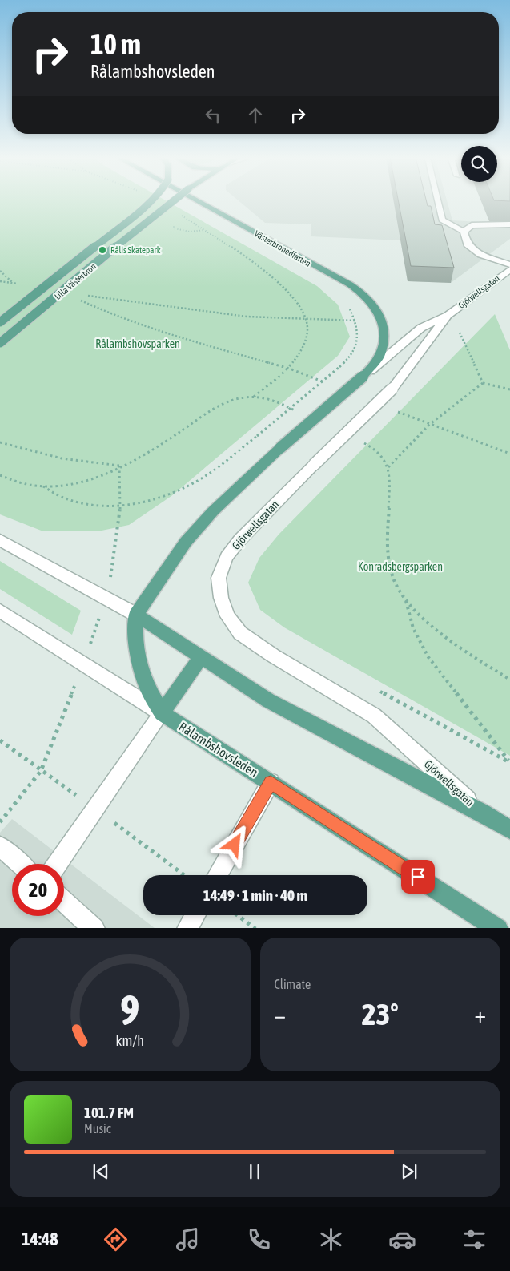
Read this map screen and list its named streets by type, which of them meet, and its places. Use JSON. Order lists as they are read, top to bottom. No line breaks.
{"streets":{"main road":["Västerbronedfarten","Lilla Västerbron","Gjörwellsgatan","Rålambshovsleden"]},"crossings":[["Västerbronedfarten","Gjörwellsgatan"]],"parks":["Rålambshovsparken","Konradsbergsparken"],"places":["Rålis Skatepark"],"page":{"turn":["10 m","Rålambshovsleden"],"limit":"20","trip":"14:49 · 1 min · 40 m","tile":"Climate","heat":["−","23°","+"],"song":["101.7 FM","Music"],"tabs":"14:48","gauge":["9","km/h"]}}
